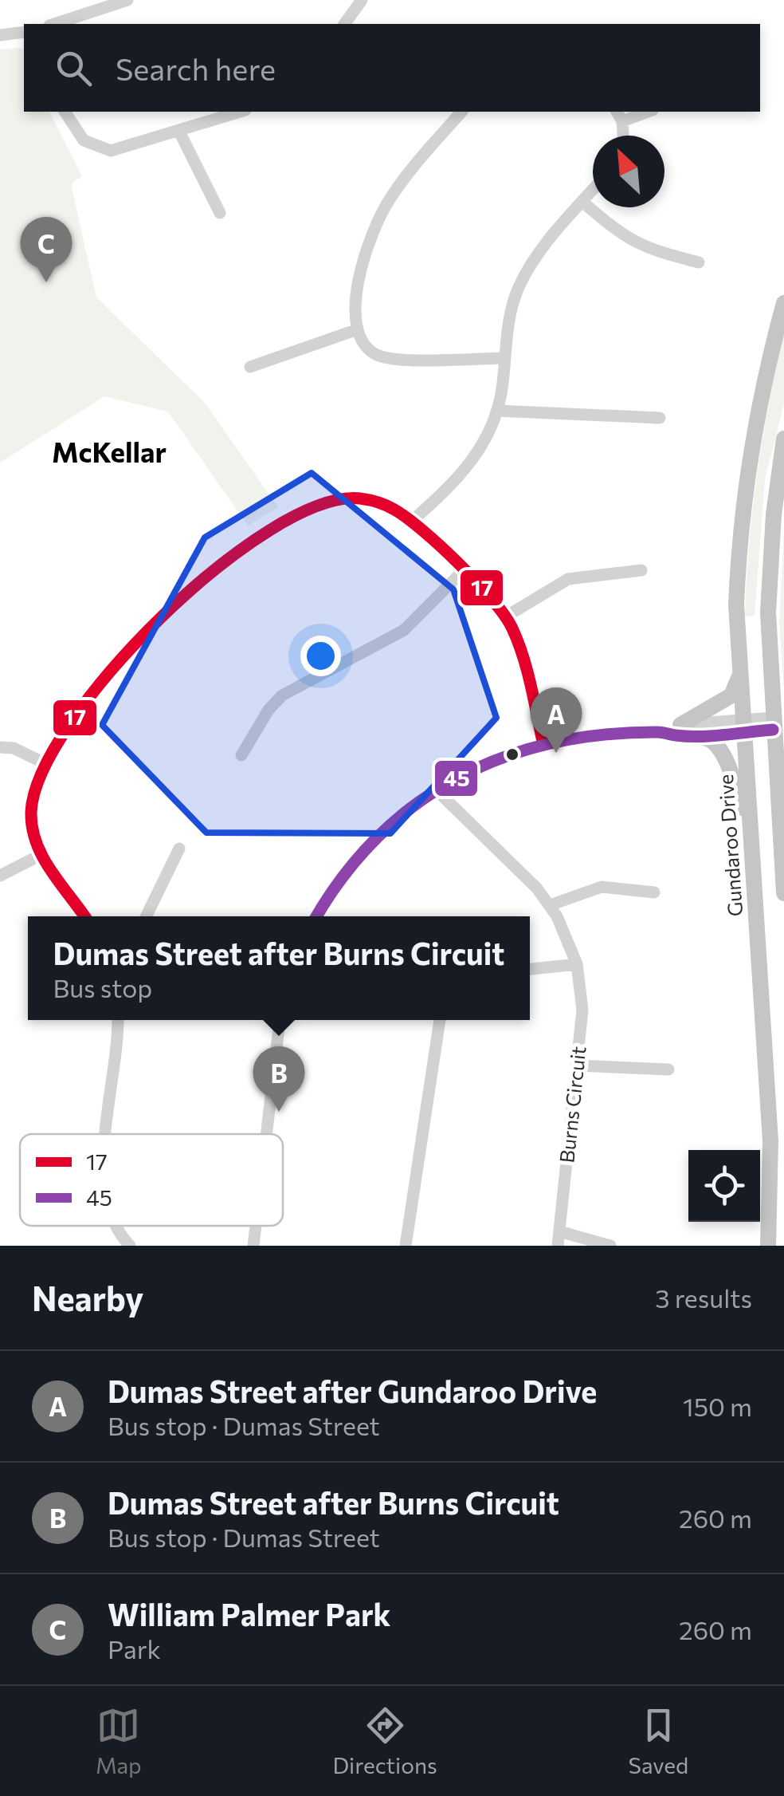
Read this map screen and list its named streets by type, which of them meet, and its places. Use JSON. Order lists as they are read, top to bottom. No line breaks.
{"streets":{"main road":["Gundaroo Drive"],"street":["Burns Circuit"]},"districts":["McKellar"],"lines":["transit line 17","transit line 45"],"legend":["17","45"],"north":"top left","page":{"search":"Search here","pins":["C","A","B"],"popup":["Dumas Street after Burns Circuit","Bus stop"],"heading":["Nearby","3 results"],"list":[{"mark":"A","name":"Dumas Street after Gundaroo Drive","note":"Bus stop · Dumas Street","value":"150 m"},{"mark":"B","name":"Dumas Street after Burns Circuit","note":"Bus stop · Dumas Street","value":"260 m"},{"mark":"C","name":"William Palmer Park","note":"Park","value":"260 m"}],"nav":["Map","Directions","Saved"]}}
